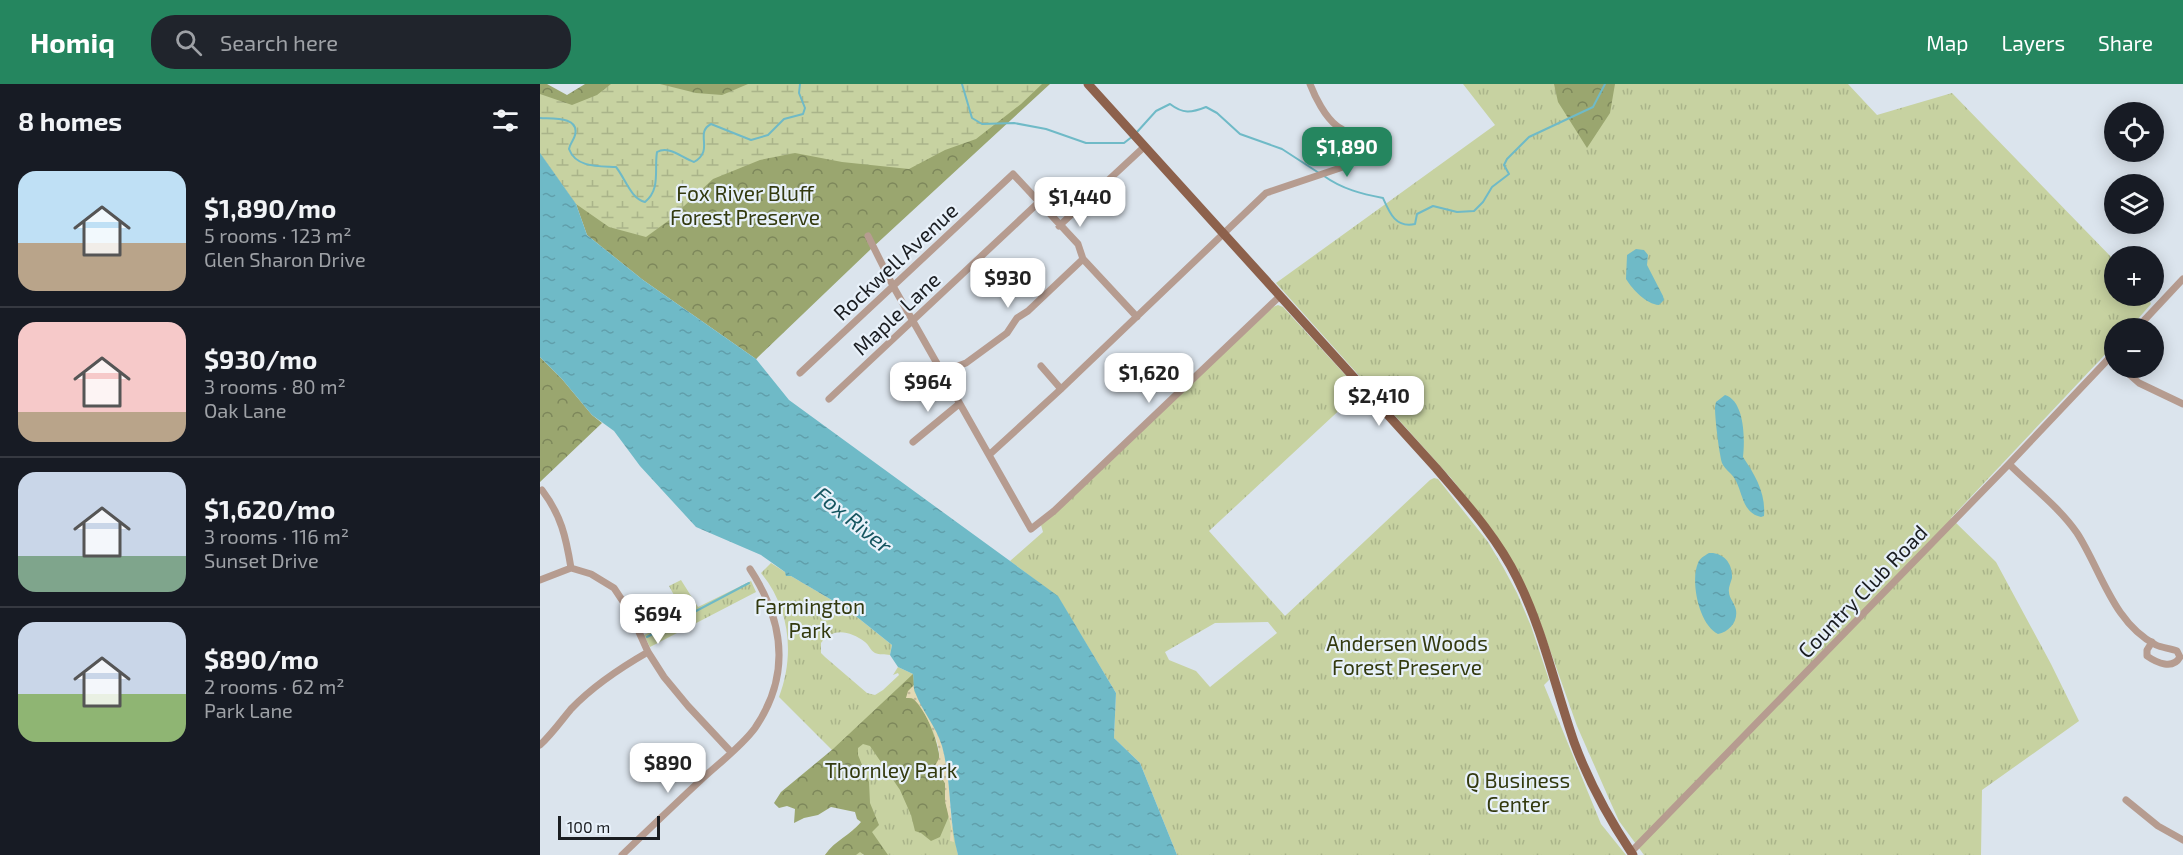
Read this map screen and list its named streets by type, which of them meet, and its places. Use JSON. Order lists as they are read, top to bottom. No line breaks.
{"streets":{"street":["Rockwell Avenue","Maple Lane","Country Club Road"]},"crossings":[["Rockwell Avenue","Maple Lane"]],"water":["Fox River"],"parks":["Fox River Bluff Forest Preserve","Farmington Park","Andersen Woods Forest Preserve","Thornley Park","Q Business Center"],"scale_bar":"100 m","page":{"header":"Homiq","search":"Search here","nav":["Map","Layers","Share"],"heading":"8 homes","map_buttons":["+","−"],"price":["$1,890","$1,440","$930","$1,620","$964","$2,410","$694","$890"],"list":[{"name":"$1,890/mo","note":"5 rooms · 123 m² · Glen Sharon Drive"},{"name":"$930/mo","note":"3 rooms · 80 m² · Oak Lane"},{"name":"$1,620/mo","note":"3 rooms · 116 m² · Sunset Drive"},{"name":"$890/mo","note":"2 rooms · 62 m² · Park Lane"}],"scale":"100 m"}}
